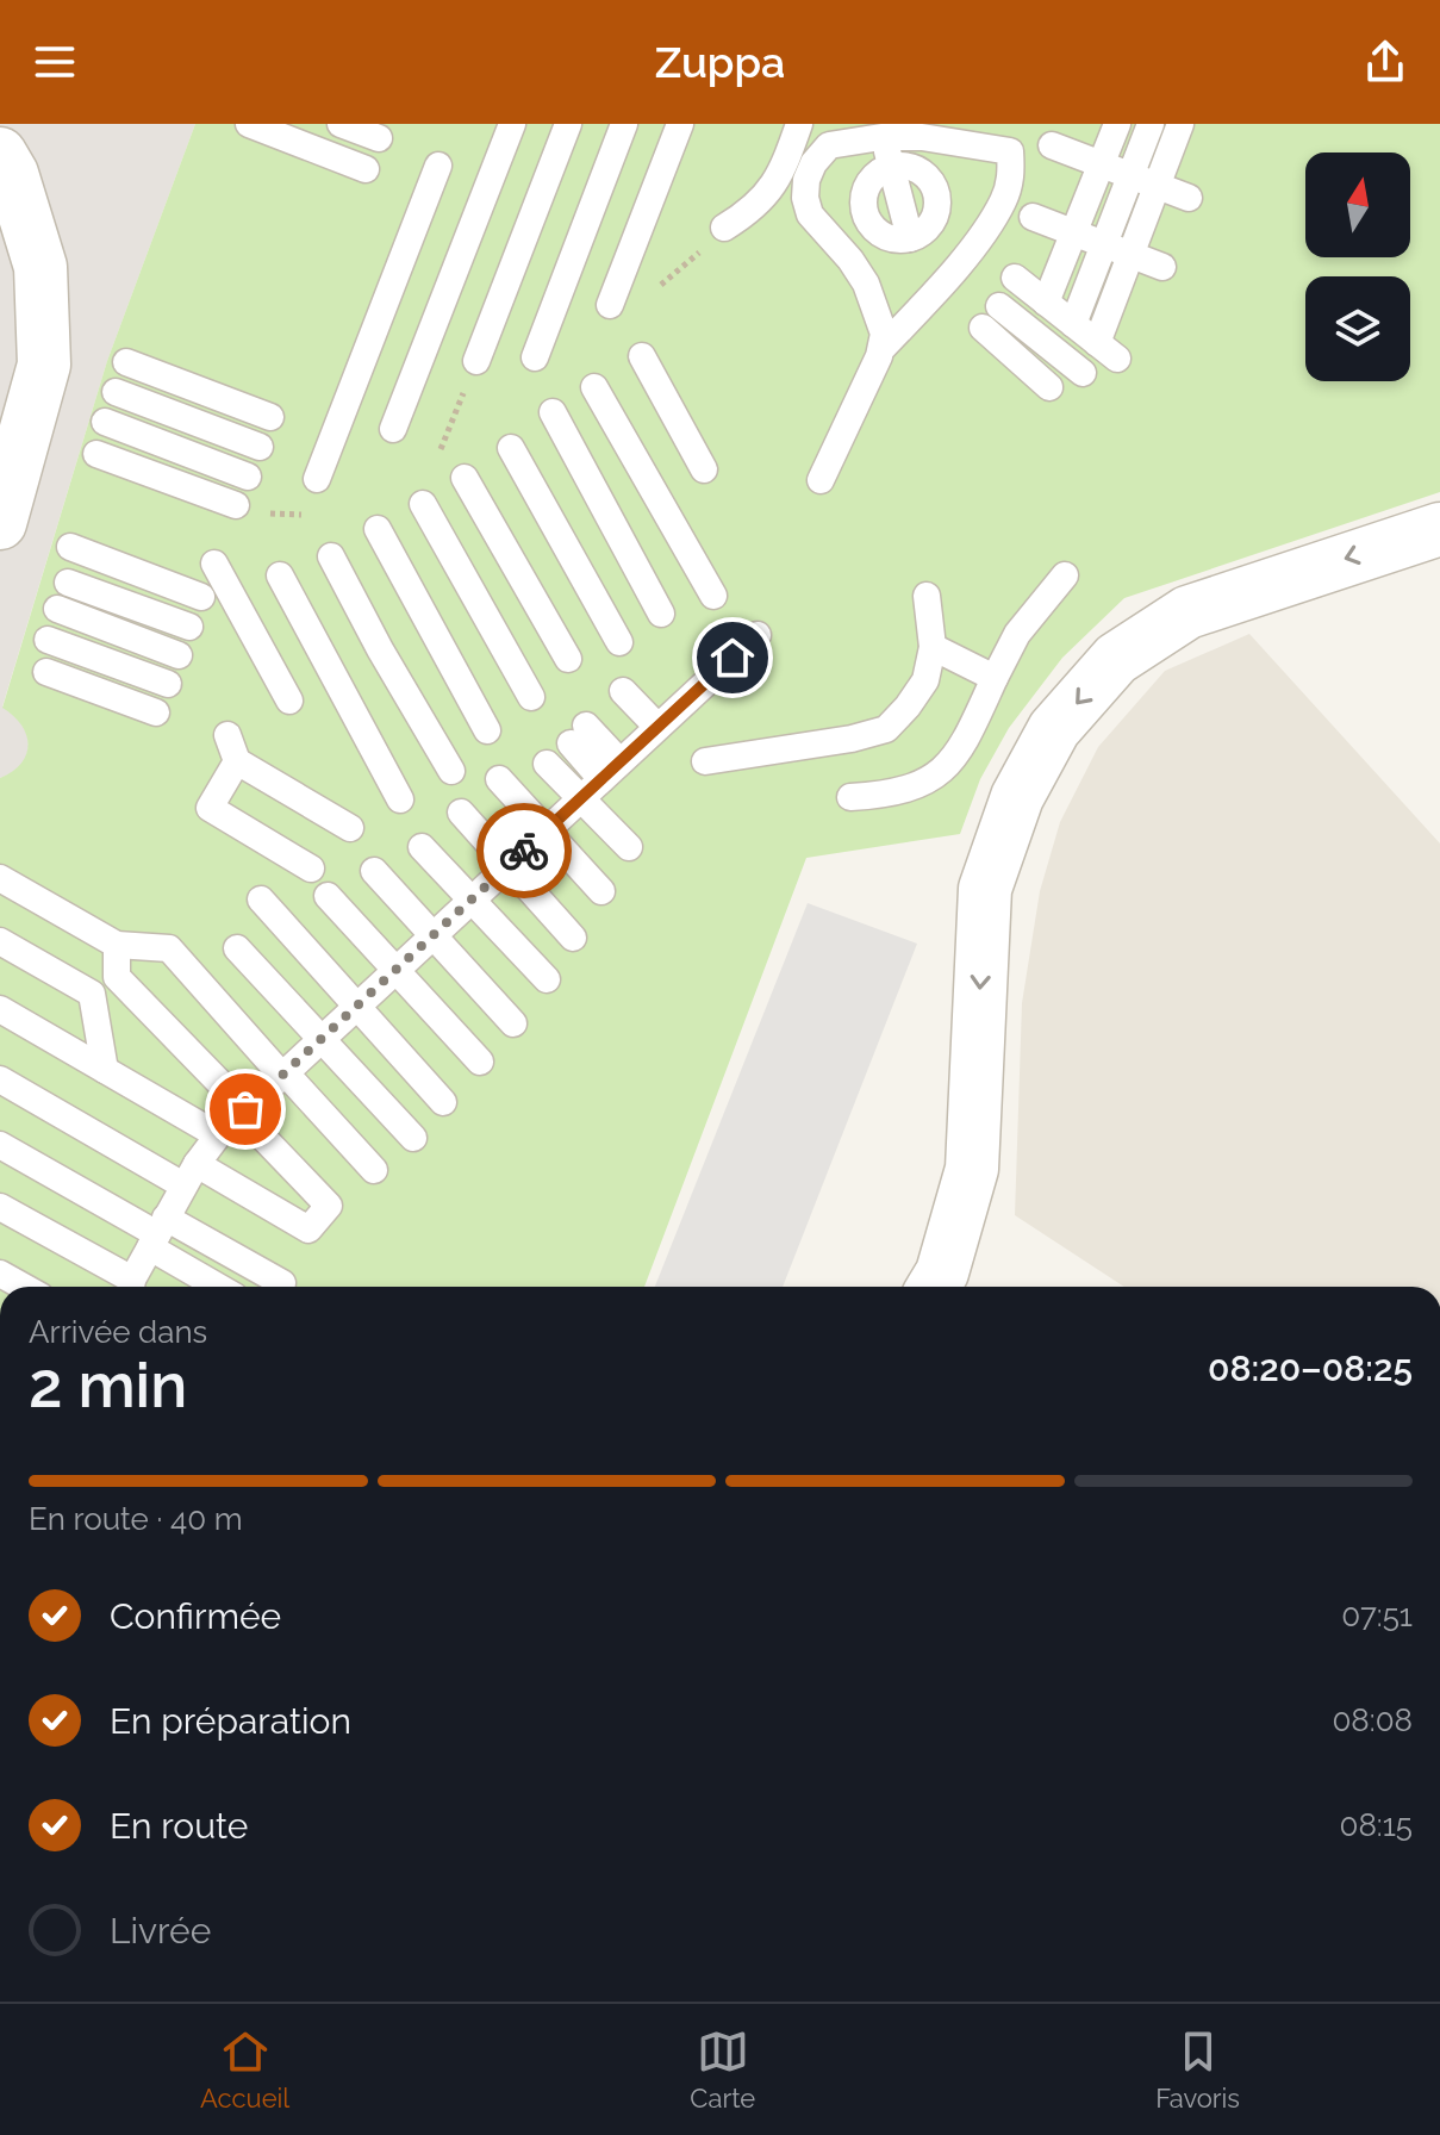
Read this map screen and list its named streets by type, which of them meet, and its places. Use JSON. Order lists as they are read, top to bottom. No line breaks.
{"north":"top","page":{"header":"Zuppa","heading":["2 min","Arrivée dans","08:20–08:25"],"bar":"En route · 40 m","list":[["Confirmée","07:51"],["En préparation","08:08"],["En route","08:15"],"Livrée"],"tabs":["Accueil","Carte","Favoris"]}}
